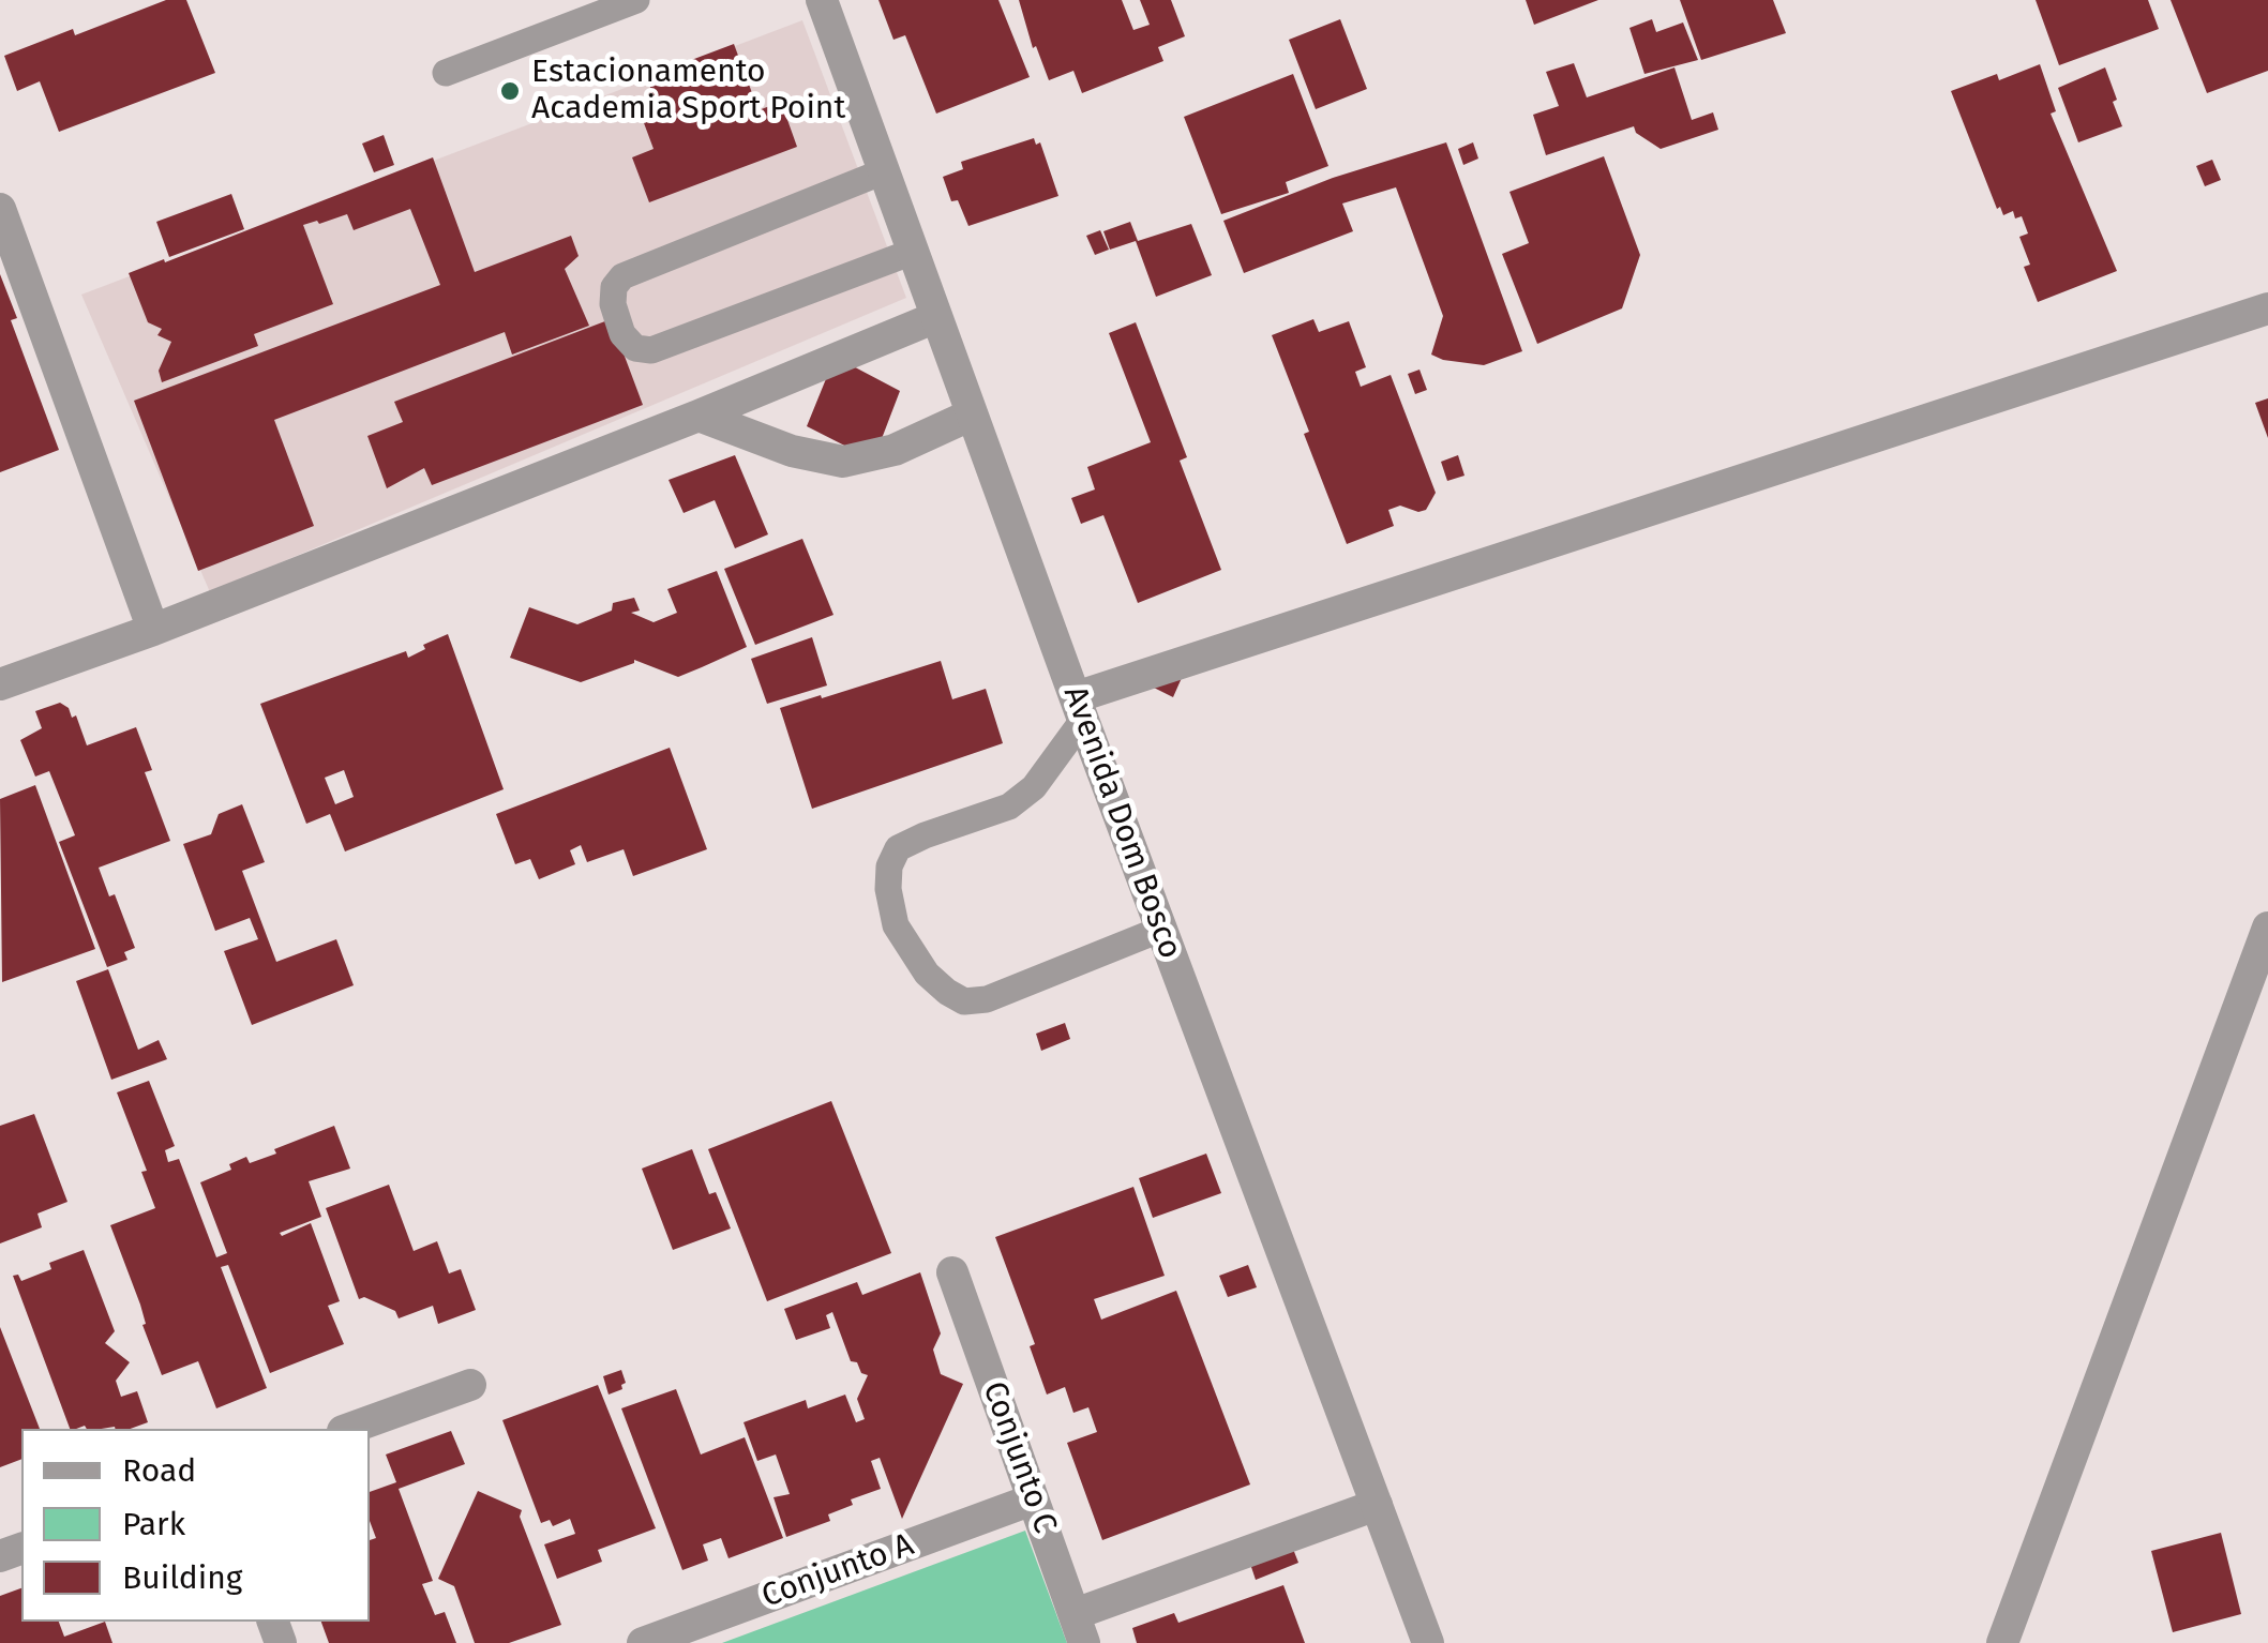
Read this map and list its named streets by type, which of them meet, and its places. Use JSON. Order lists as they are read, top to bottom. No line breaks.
{"streets":{"street":["Avenida Dom Bosco","Conjunto C","Conjunto A"]},"crossings":[["Conjunto C","Conjunto A"]],"places":["Estacionamento Academia Sport Point"],"legend":["Road","Park","Building"]}
